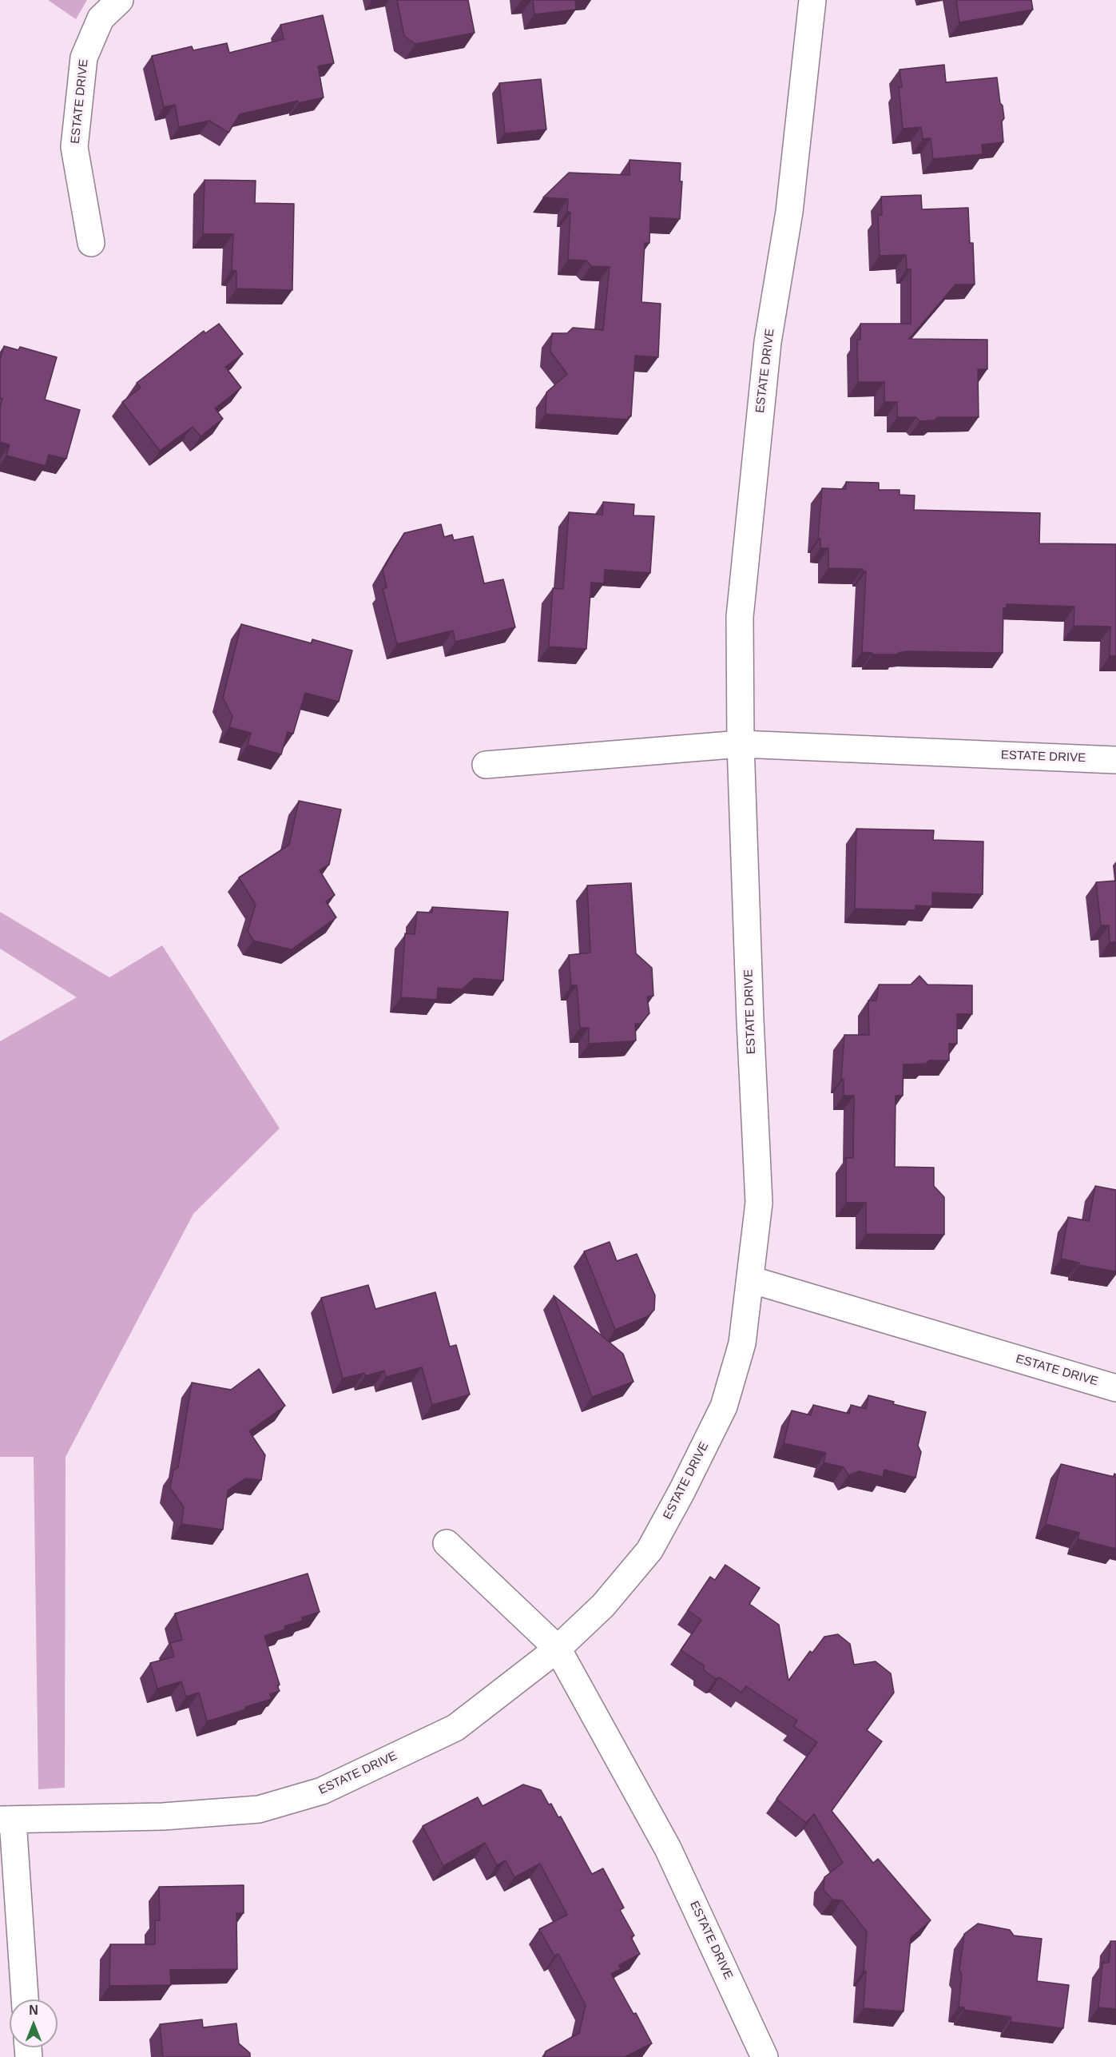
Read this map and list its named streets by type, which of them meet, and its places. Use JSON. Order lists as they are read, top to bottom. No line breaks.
{"streets":{"street":["ESTATE DRIVE"]},"north":"top"}
